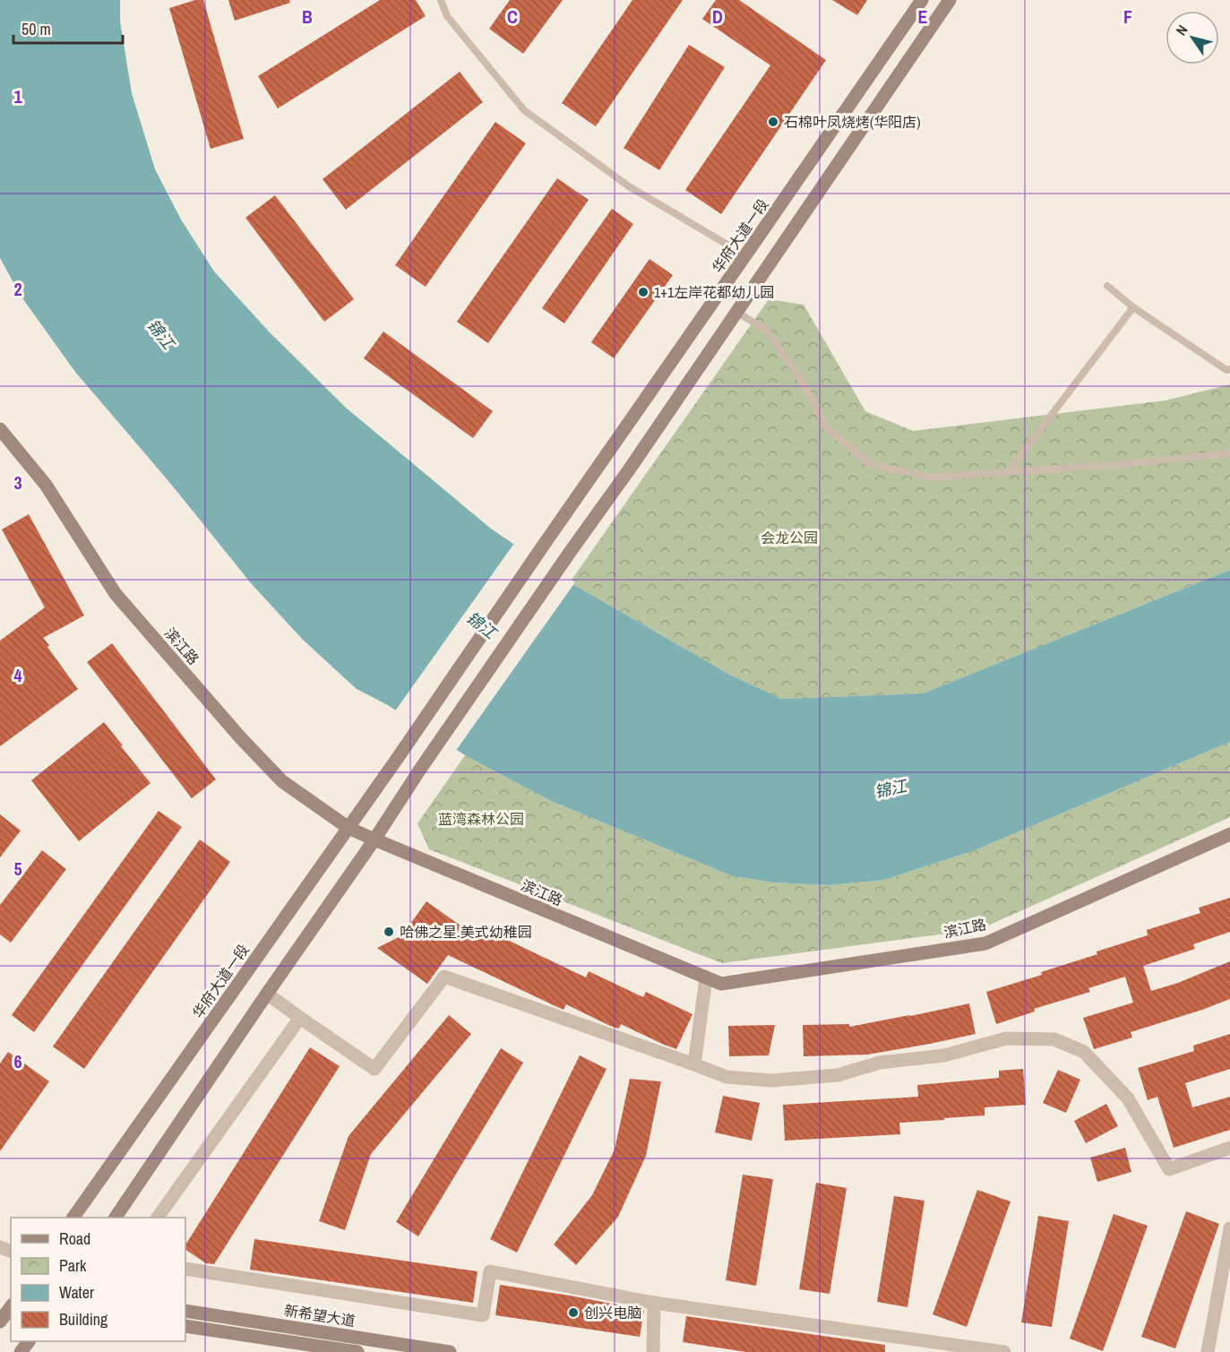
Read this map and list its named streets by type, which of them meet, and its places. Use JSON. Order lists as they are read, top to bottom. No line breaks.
{"streets":{"main road":["华府大道一段","滨江路","新希望大道"]},"crossings":[["华府大道一段","滨江路"]],"water":["锦江"],"parks":["会龙公园","蓝湾森林公园"],"places":["石棉叶凤烧烤(华阳店)","1+1左岸花都幼儿园","哈佛之星.美式幼稚园","创兴电脑"],"legend":["Road","Park","Water","Building"],"scale_bar":"50 m","north":"top left","grid":{"columns":["B","C","D","E","F"],"rows":["1","2","3","4","5","6"]}}
